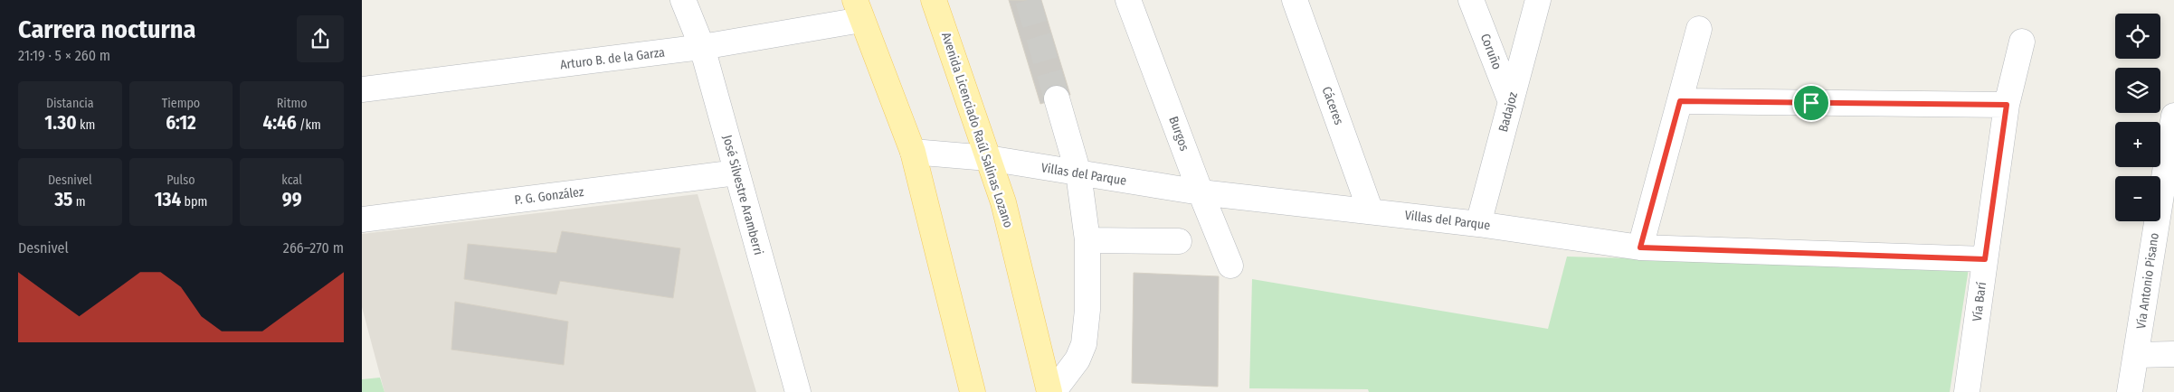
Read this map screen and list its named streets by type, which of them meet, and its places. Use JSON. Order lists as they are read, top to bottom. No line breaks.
{"streets":{"main road":["Avenida Licenciado Raúl Salinas Lozano"],"street":["Coruño","Arturo B. de la Garza","Cáceres","Badajoz","Burgos","Villas del Parque","José Silvestre Aramberri","P. G. González","Vía Antonio Pisano","Vía Barí"]},"crossings":[["Coruño","Badajoz"],["Arturo B. de la Garza","José Silvestre Aramberri"],["Cáceres","Villas del Parque"],["Badajoz","Villas del Parque"],["Avenida Licenciado Raúl Salinas Lozano","Villas del Parque"],["Burgos","Villas del Parque"],["Villas del Parque","Vía Barí"],["José Silvestre Aramberri","P. G. González"]],"page":{"heading":["Carrera nocturna","21:19 · 5 × 260 m"],"map_buttons":["+","−"],"stats":[["Distancia","1.30 km"],["Tiempo","6:12"],["Ritmo","4:46 /km"],["Desnivel","35 m"],["Pulso","134 bpm"],["kcal","99"]],"chart":["Desnivel","266–270 m"]}}
